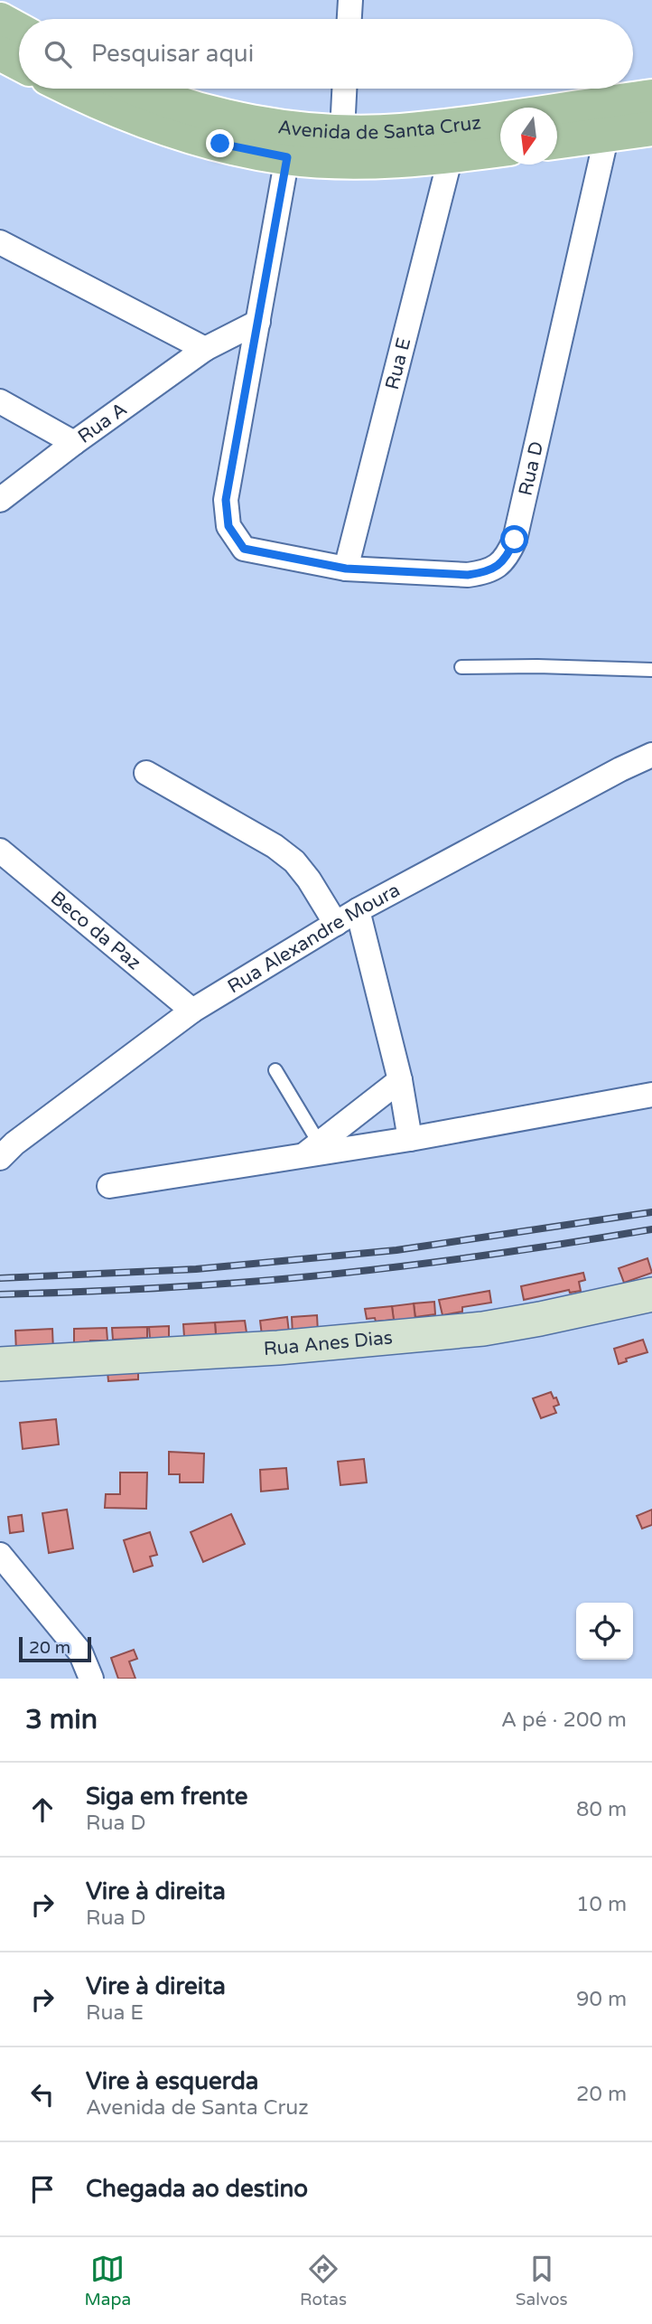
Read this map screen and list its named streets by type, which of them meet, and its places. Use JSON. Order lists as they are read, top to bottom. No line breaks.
{"streets":{"main road":["Avenida de Santa Cruz"],"street":["Rua E","Rua A","Rua D","Beco da Paz","Rua Alexandre Moura","Rua Anes Dias"]},"crossings":[["Avenida de Santa Cruz","Rua E"],["Rua E","Rua D"],["Rua A","Rua D"],["Beco da Paz","Rua Alexandre Moura"]],"scale_bar":"20 m","north":"bottom","page":{"search":"Pesquisar aqui","scale":"20 m","heading":["3 min","A pé · 200 m"],"list":[["Siga em frente","Rua D","80 m"],["Vire à direita","Rua D","10 m"],["Vire à direita","Rua E","90 m"],["Vire à esquerda","Avenida de Santa Cruz","20 m"],"Chegada ao destino"],"nav":["Mapa","Rotas","Salvos"]}}
